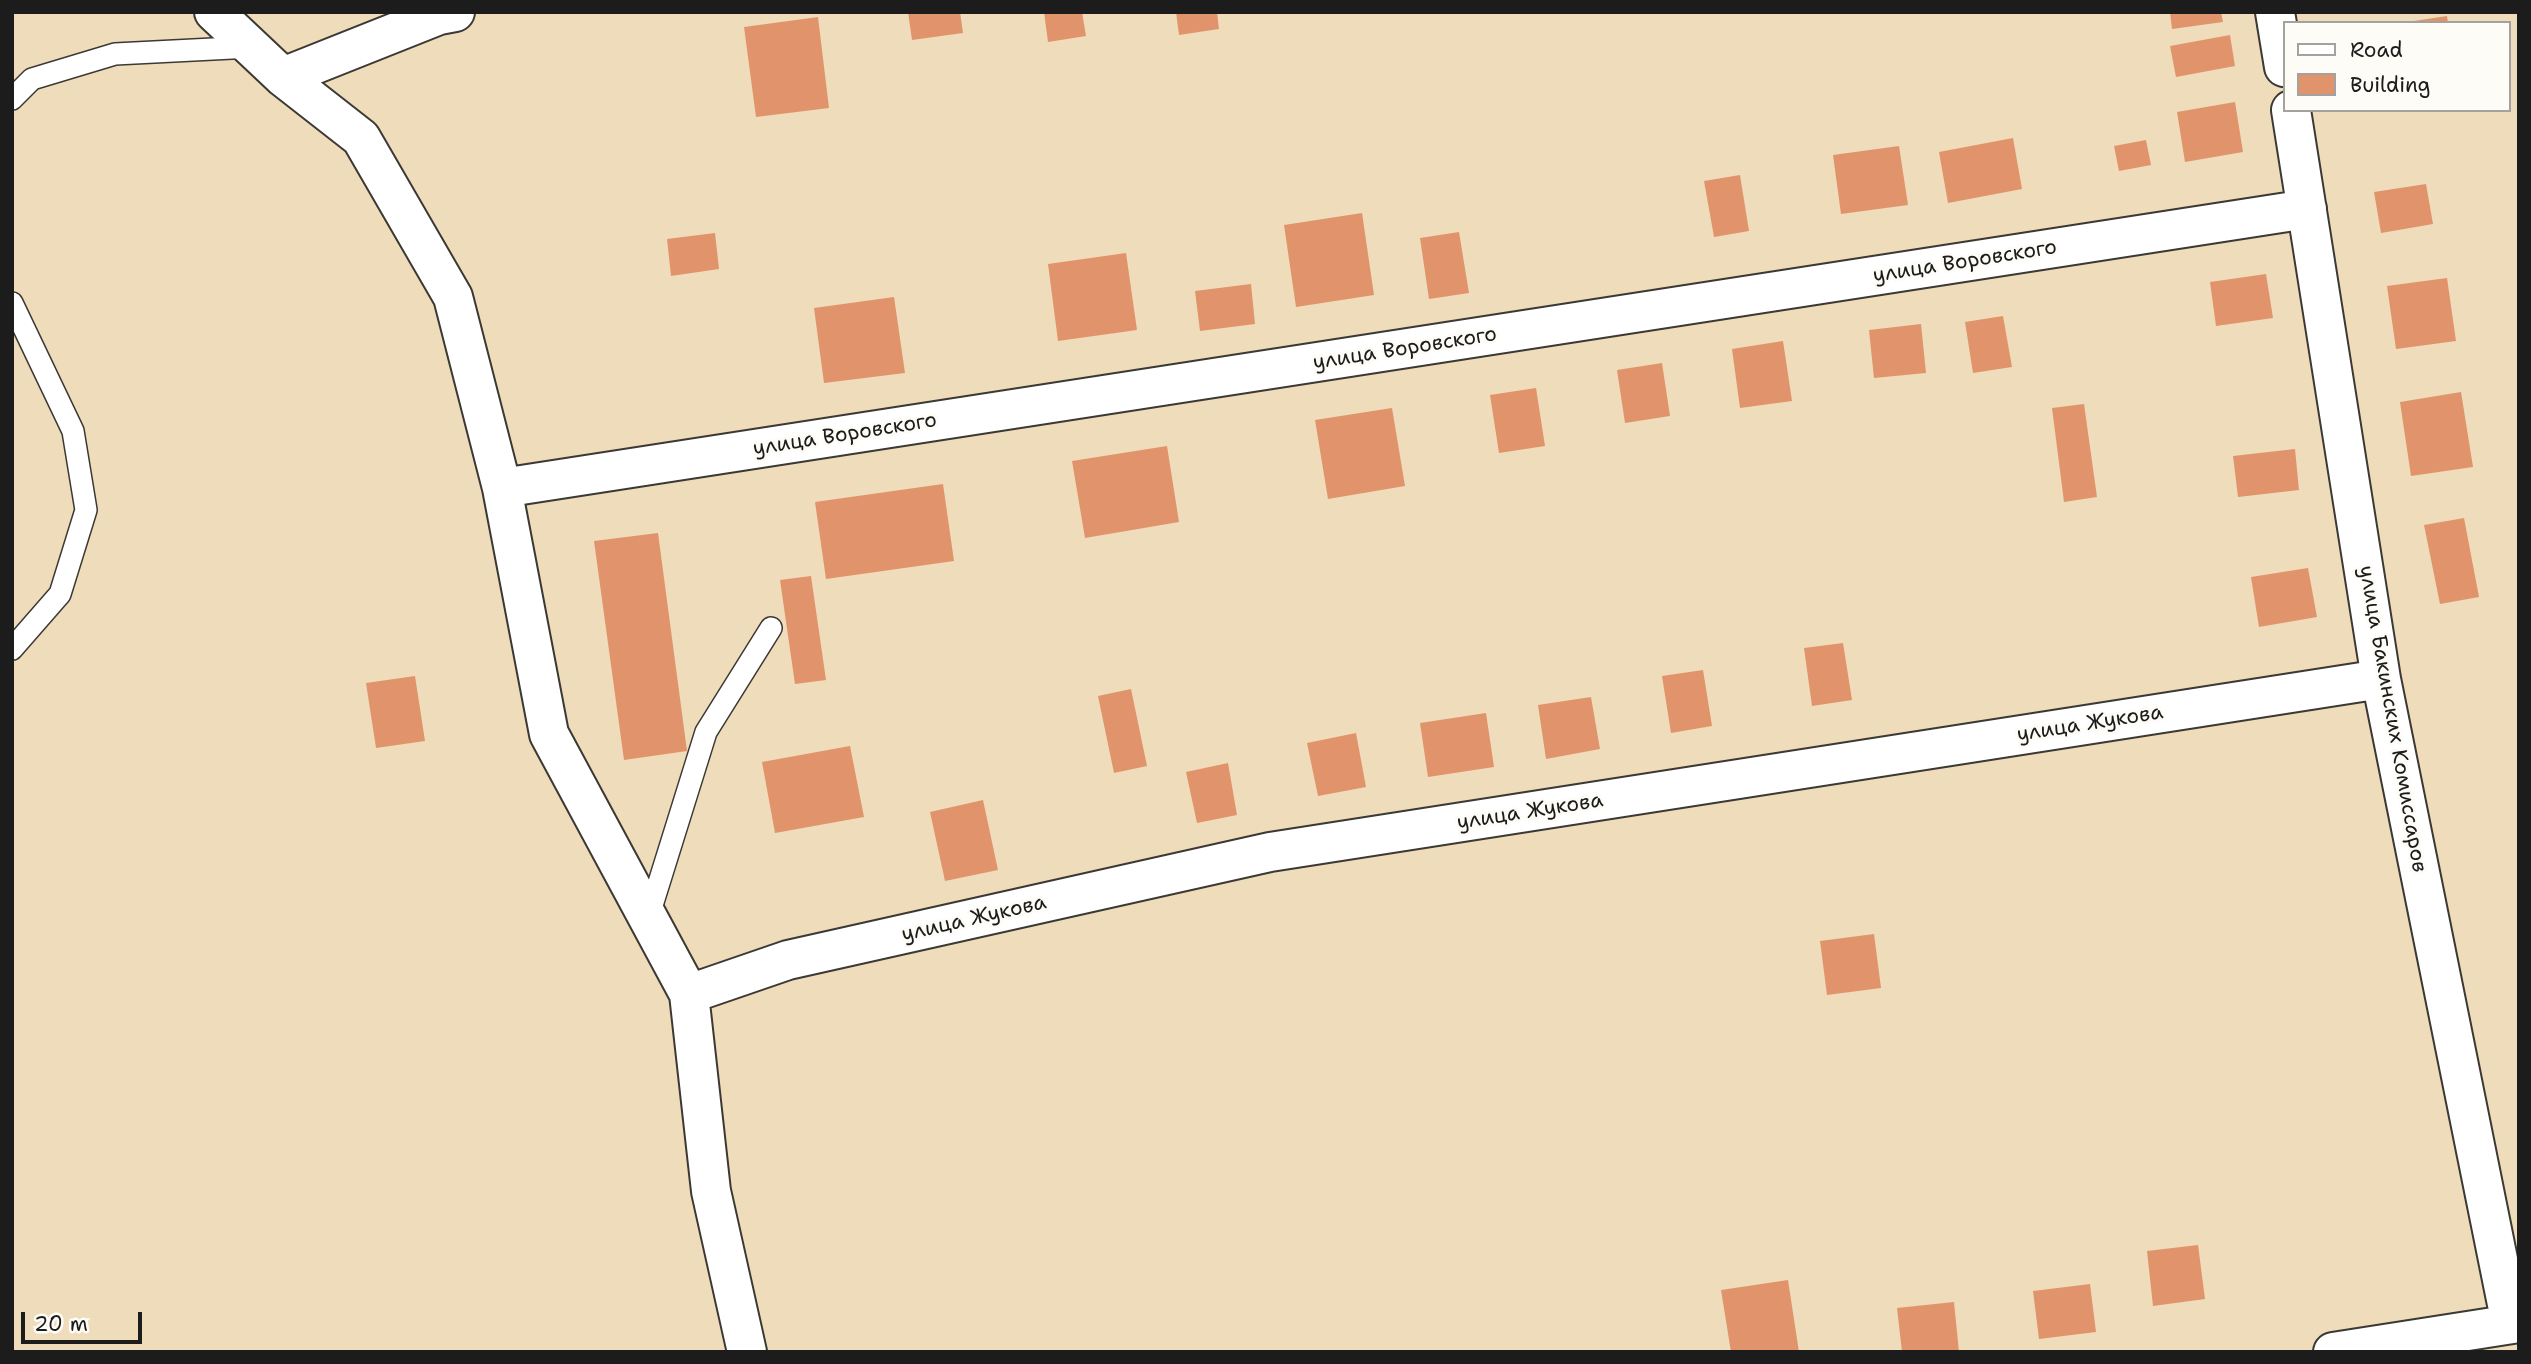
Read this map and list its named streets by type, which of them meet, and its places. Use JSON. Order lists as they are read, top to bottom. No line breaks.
{"streets":{"street":["улица Воровского","улица Бакинских Комиссаров","улица Жукова"]},"crossings":[["улица Воровского","улица Бакинских Комиссаров"],["улица Бакинских Комиссаров","улица Жукова"]],"legend":["Road","Building"],"scale_bar":"20 m"}
